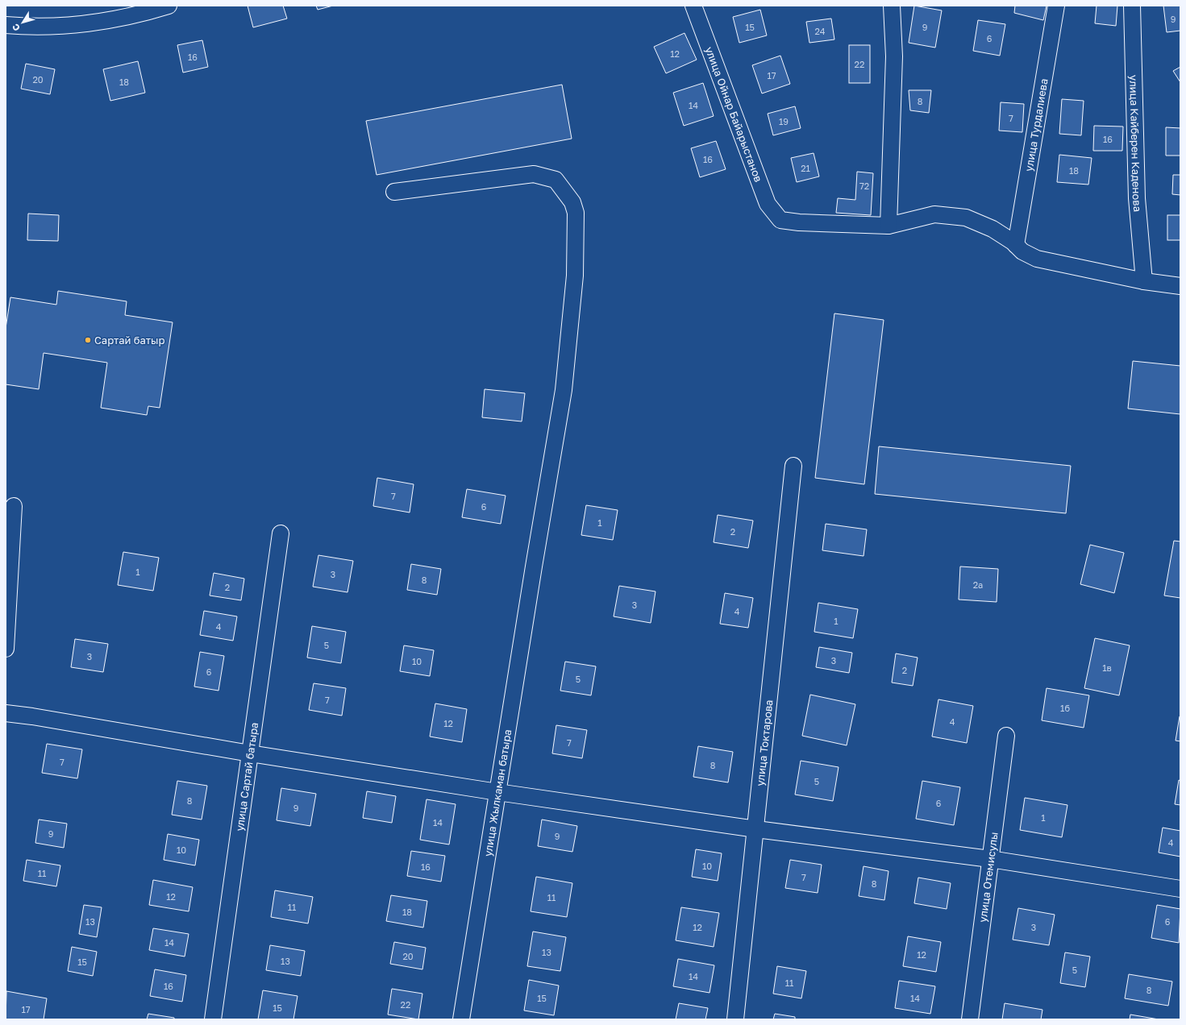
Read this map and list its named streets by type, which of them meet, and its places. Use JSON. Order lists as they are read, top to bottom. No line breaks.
{"streets":{"street":["улица Ойнар Байарыстанов","улица Турдалиева","улица Кайберен Каденова","улица Токтарова","улица Сартай батыра","улица Жылкаман батыра","улица Отемисулы"]},"places":["Сартай батыр"],"house_numbers":["9","15","9","24","6","12","16","22","17","20","18","8","14","7","19","16","16","21","18","72","7","6","1","2","1","3","8","2а","2","3","4","1","4","5","3","3","10","1в","2","6","5","7","1б","4","12","7","7","8","5","8","6","9","1","14","9","9","4","10","10","16","11","7","8","12","11","11","18","13","6","12","3","14","13","12","20","13","15","5","14","11","16","8","15","14","22","15","17"],"north":"bottom left"}
